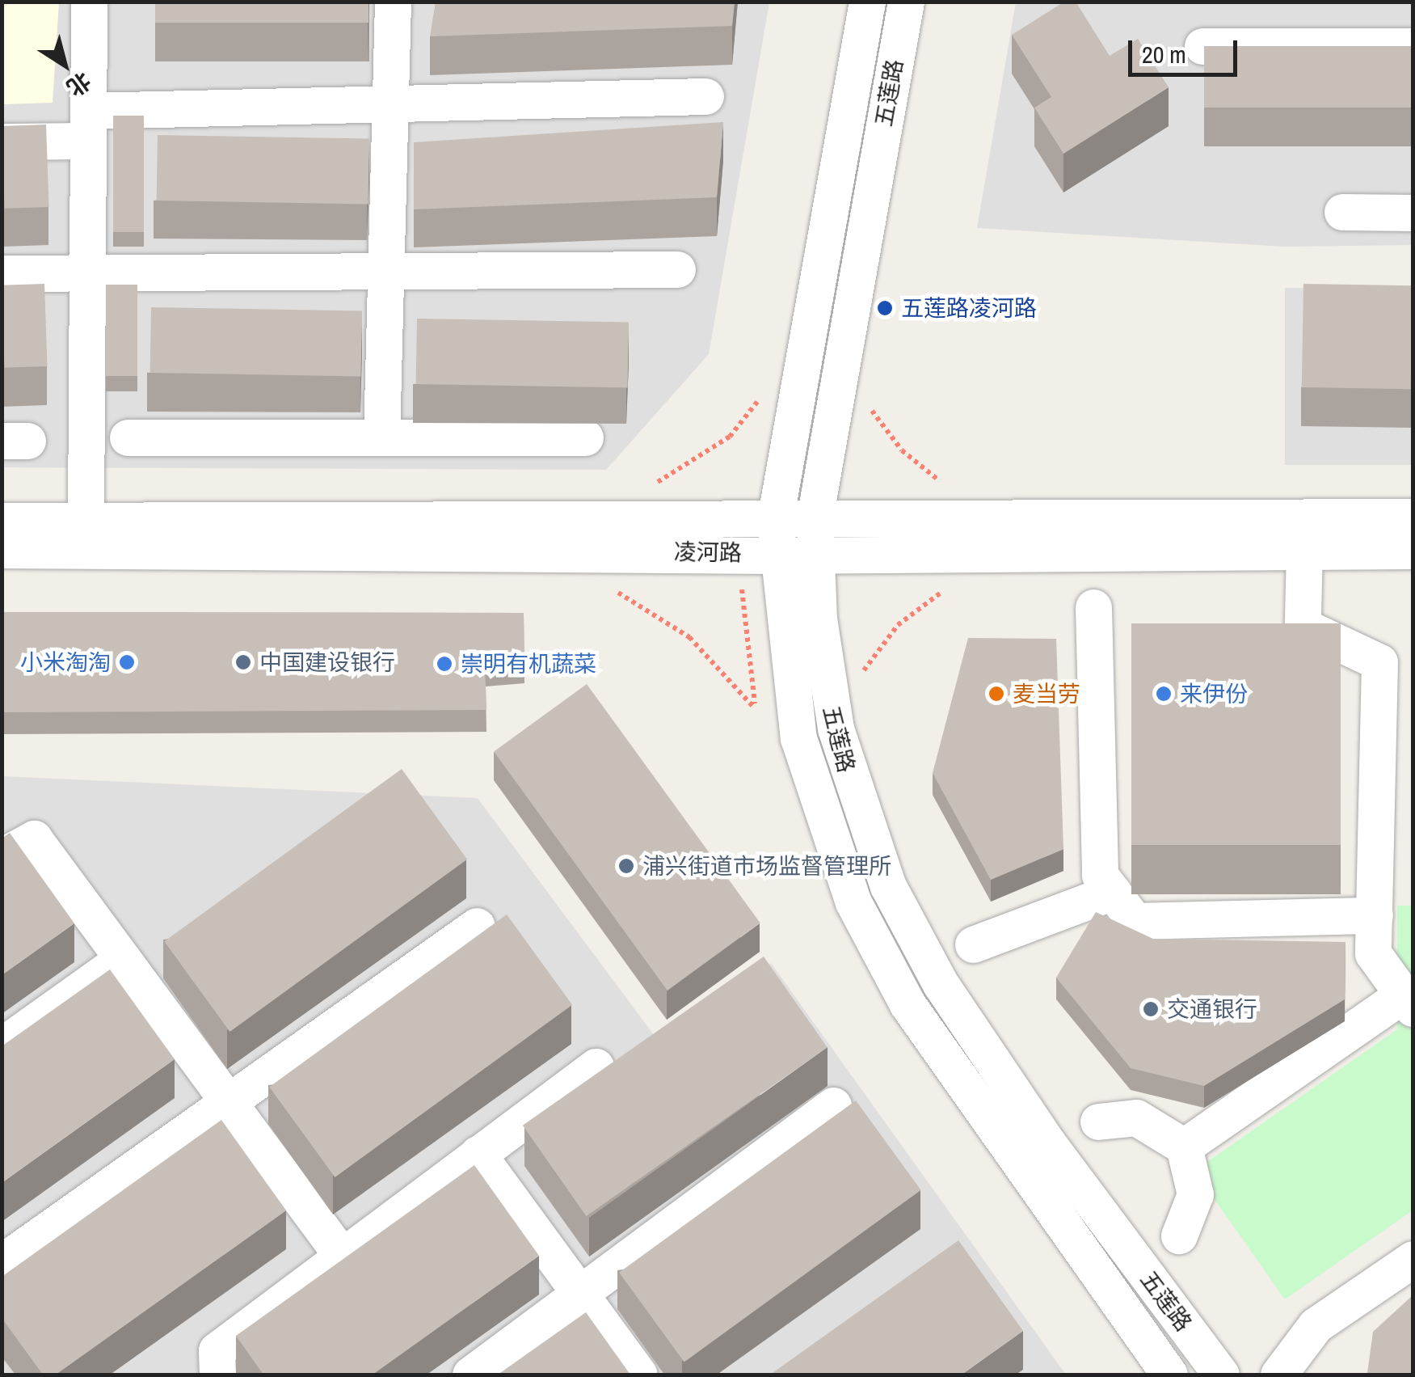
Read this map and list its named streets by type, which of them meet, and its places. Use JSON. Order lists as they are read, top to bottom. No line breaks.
{"streets":{"street":["五莲路","凌河路"]},"crossings":[["五莲路","凌河路"]],"places":["五莲路凌河路","小米淘淘","中国建设银行","崇明有机蔬菜","麦当劳","来伊份","浦兴街道市场监督管理所","交通银行"],"scale_bar":"20 m","north":"bottom right"}
